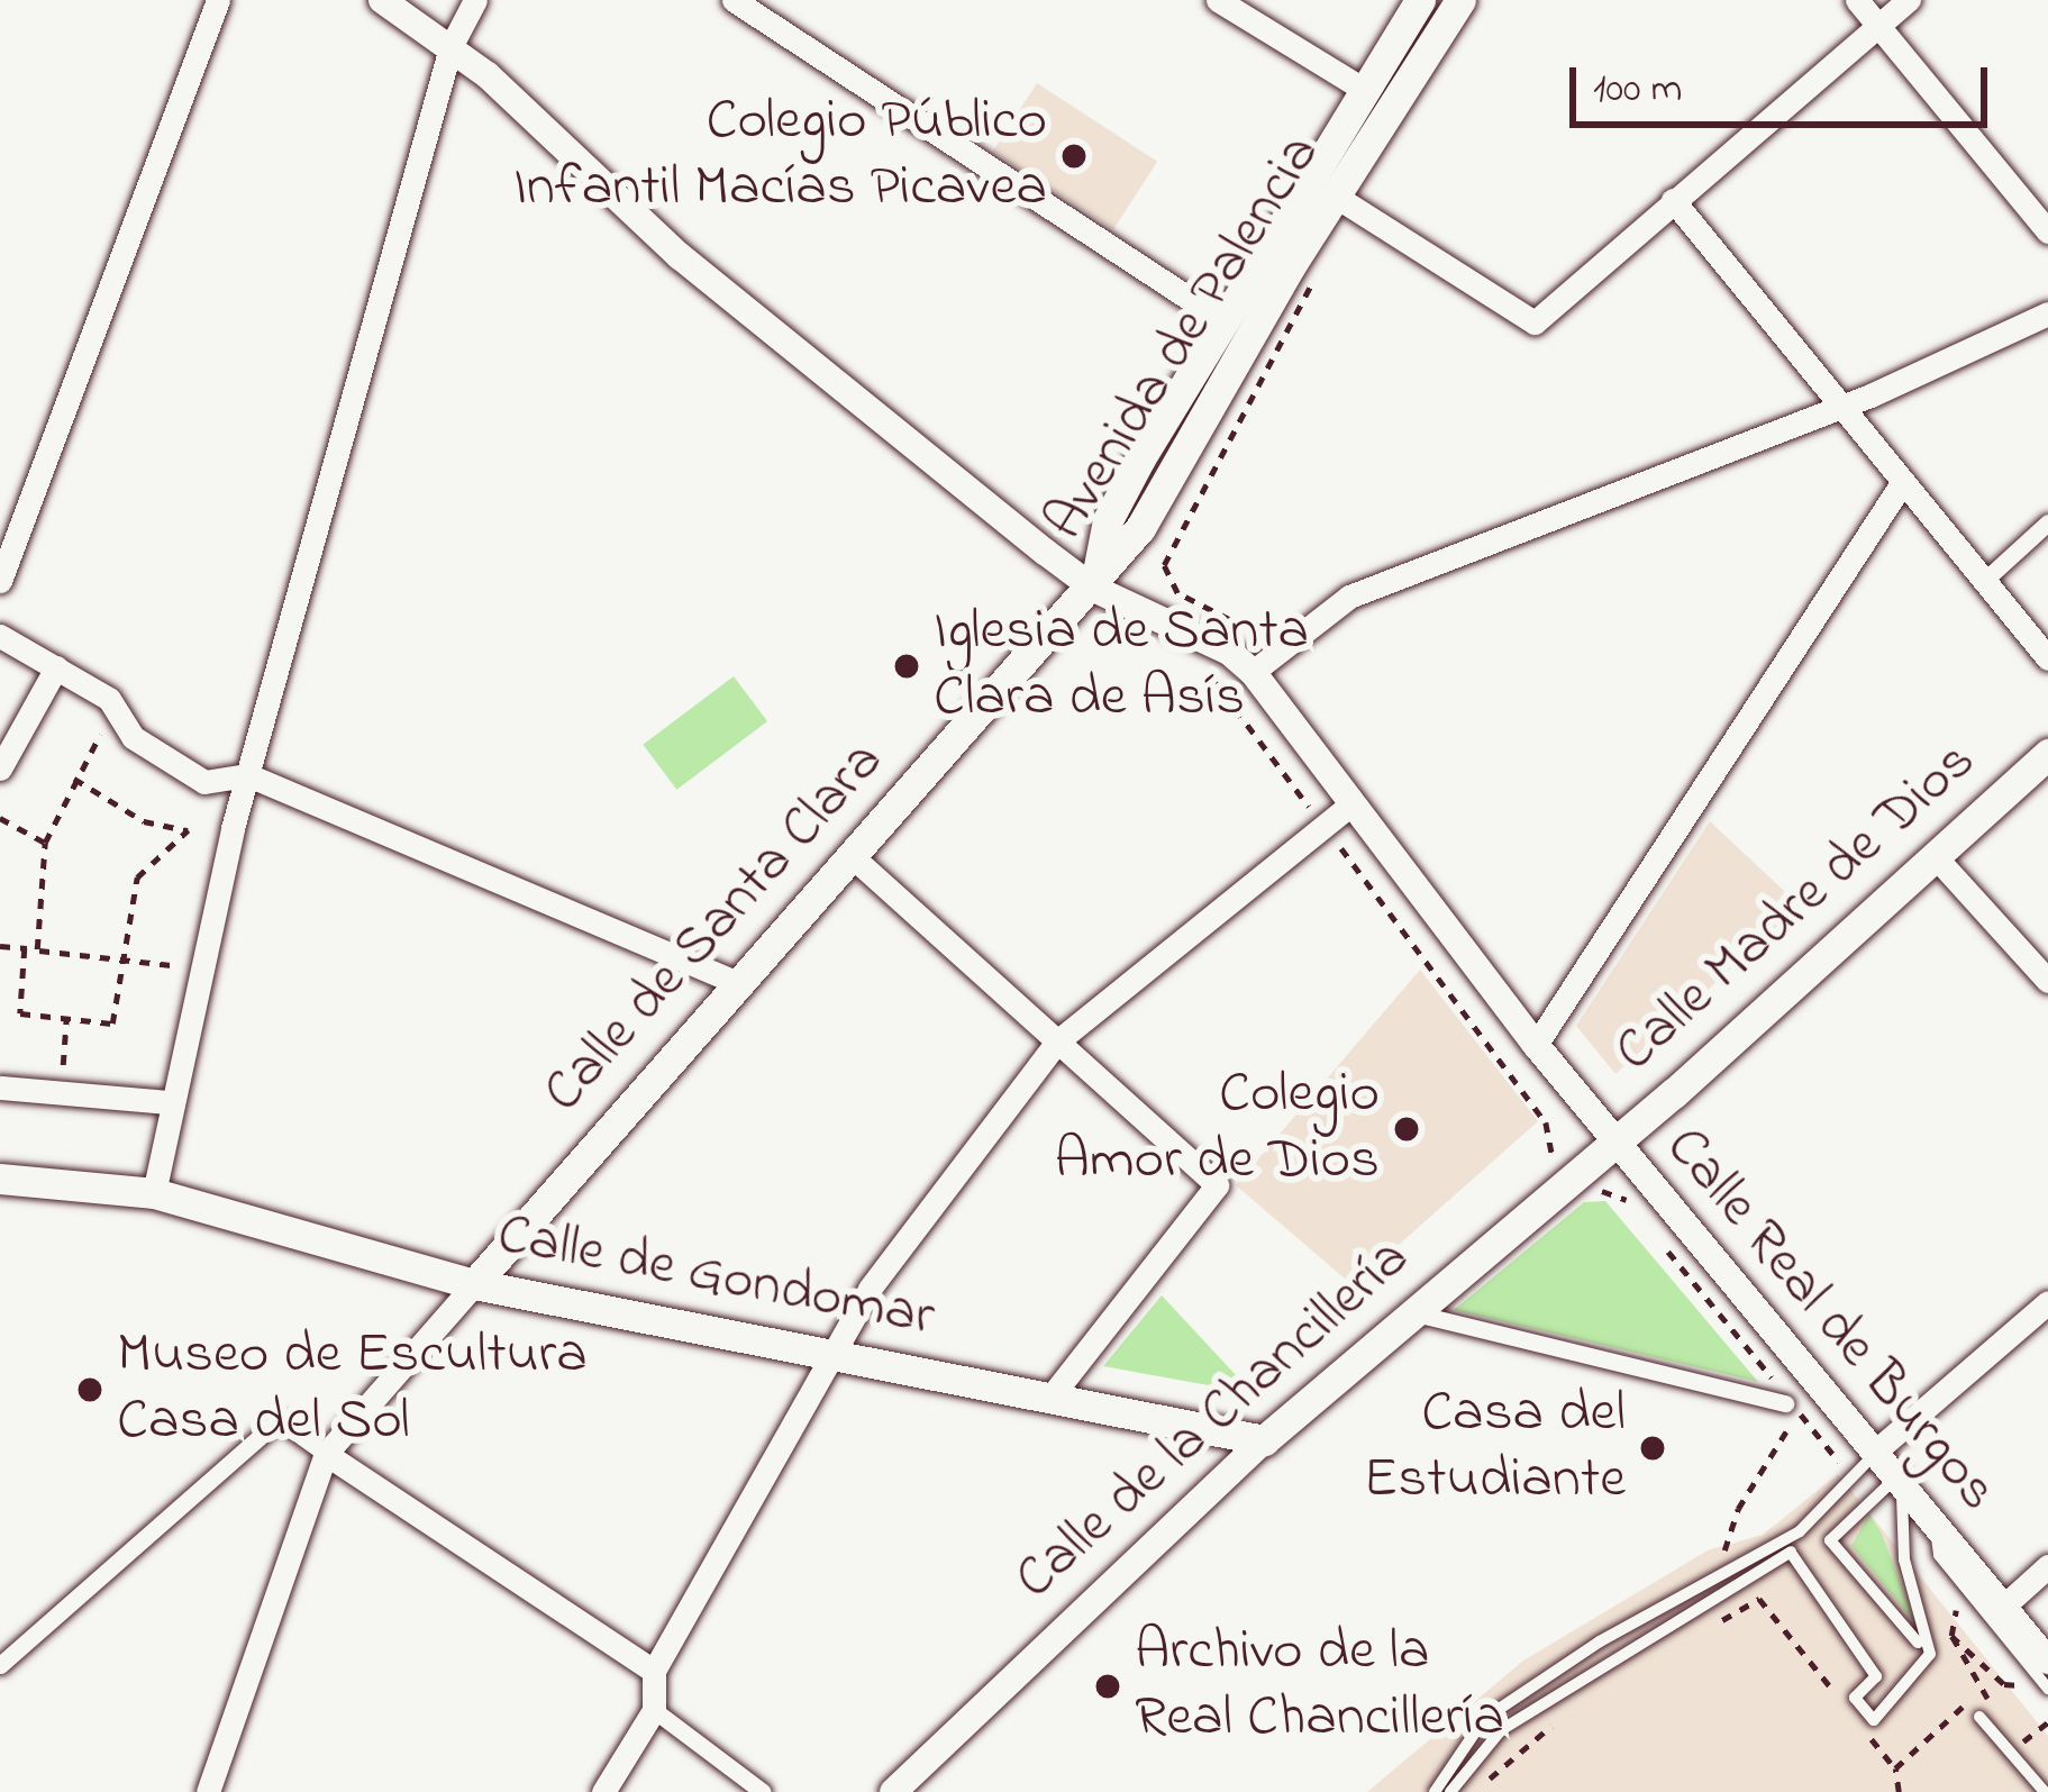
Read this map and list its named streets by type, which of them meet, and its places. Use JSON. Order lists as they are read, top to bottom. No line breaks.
{"streets":{"main road":["Avenida de Palencia","Calle Madre de Dios","Calle de Santa Clara","Calle de Gondomar","Calle de la Chancillería"],"street":["Calle Real de Burgos"]},"crossings":[["Avenida de Palencia","Calle de Santa Clara"],["Avenida de Palencia","Calle Real de Burgos"],["Calle Madre de Dios","Calle Real de Burgos"],["Calle Madre de Dios","Calle de la Chancillería"],["Calle de Santa Clara","Calle de Gondomar"],["Calle de Santa Clara","Calle Real de Burgos"],["Calle de Gondomar","Calle de la Chancillería"],["Calle Real de Burgos","Calle de la Chancillería"]],"places":["Colegio Público Infantil Macías Picavea","Iglesia de Santa Clara de Asís","Colegio Amor de Dios","Museo de Escultura Casa del Sol","Casa del Estudiante","Archivo de la Real Chancillería"],"scale_bar":"100 m"}
